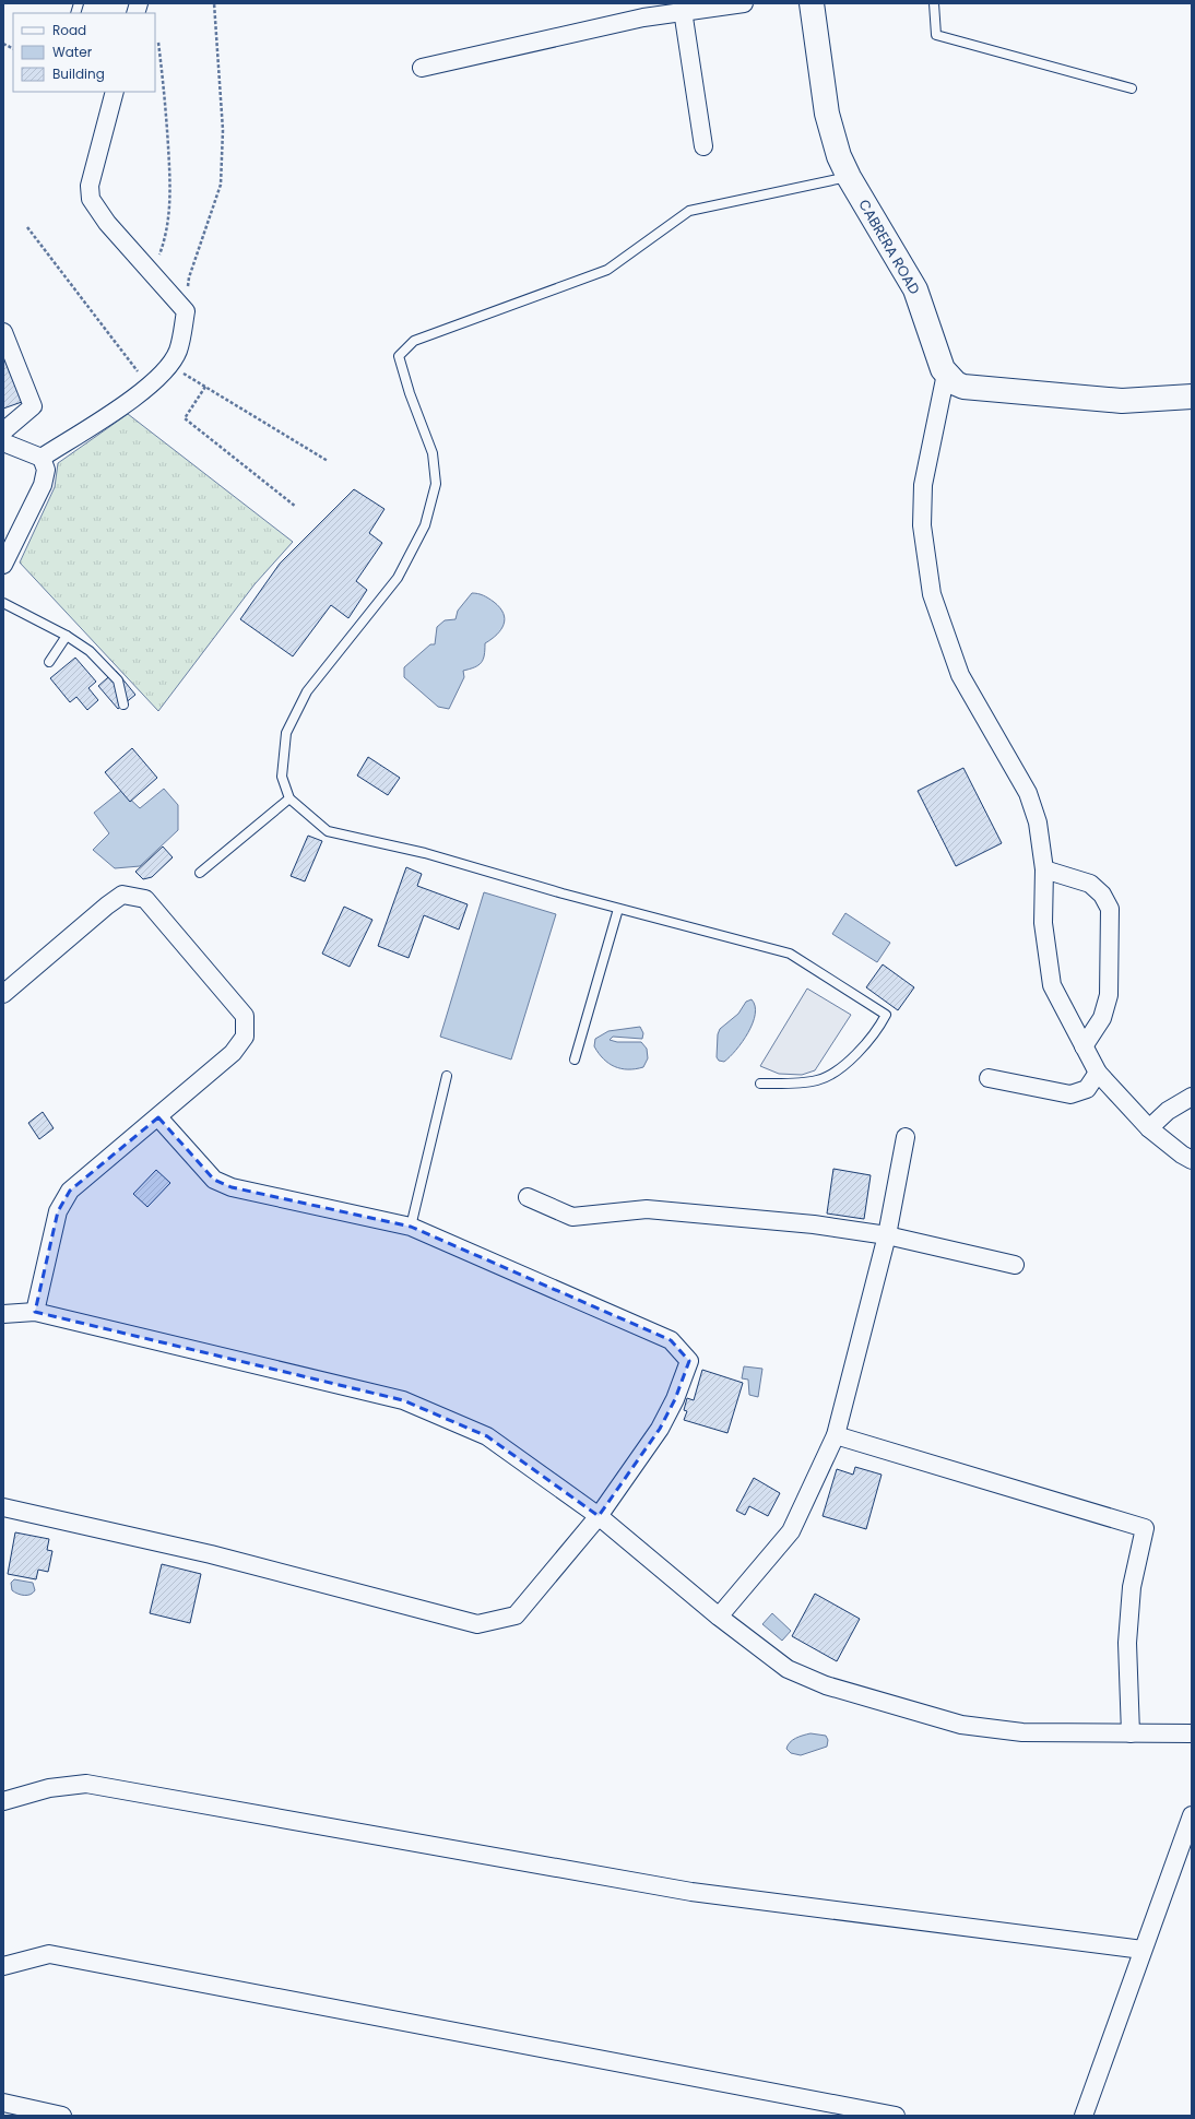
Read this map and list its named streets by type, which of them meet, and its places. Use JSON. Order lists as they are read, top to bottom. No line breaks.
{"streets":{"main road":["CABRERA ROAD"]},"legend":["Road","Water","Building"]}
